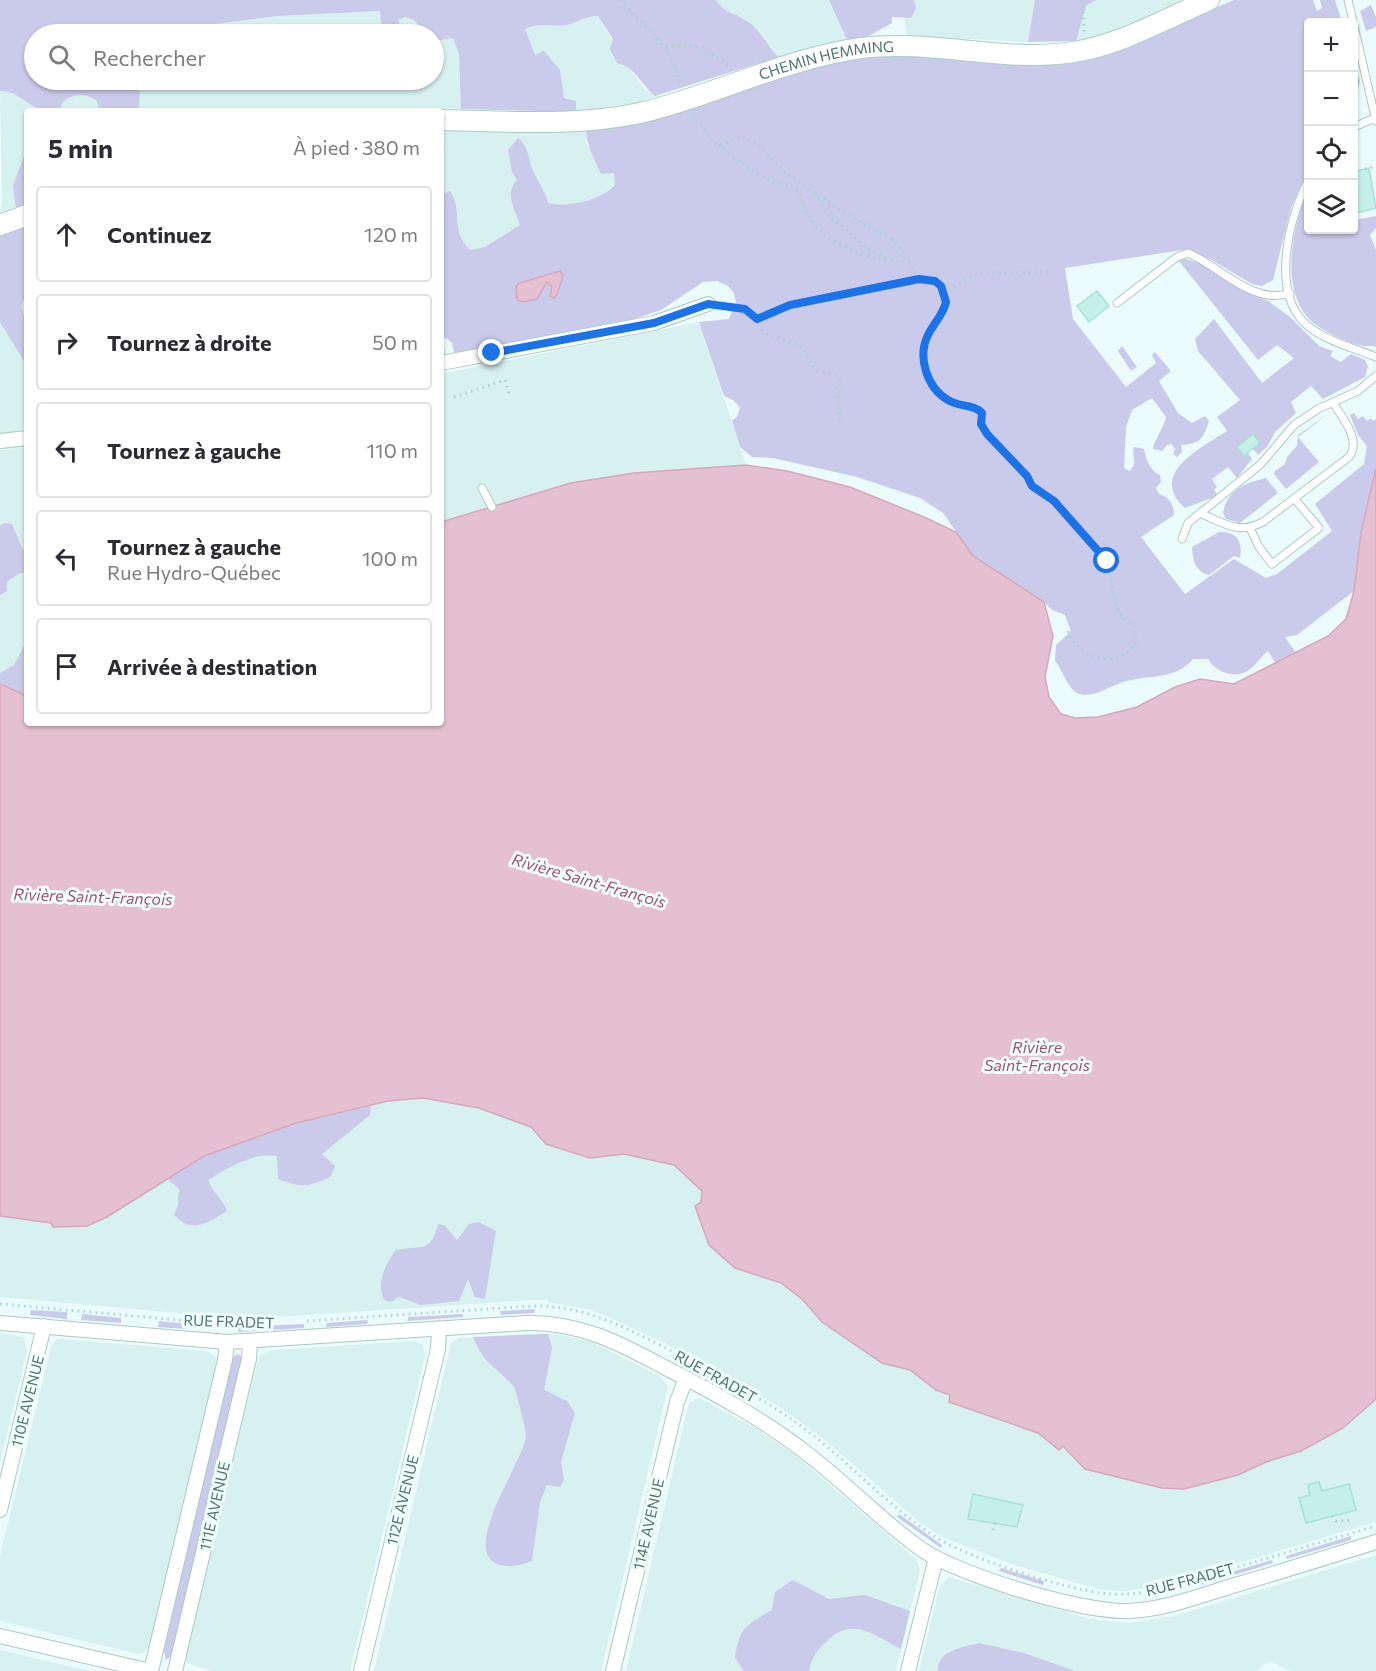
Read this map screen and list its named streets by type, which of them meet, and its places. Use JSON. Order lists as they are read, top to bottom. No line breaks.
{"streets":{"street":["CHEMIN HEMMING","RUE FRADET","110E AVENUE","112E AVENUE","111E AVENUE","114E AVENUE"]},"crossings":[["RUE FRADET","110E AVENUE"],["RUE FRADET","112E AVENUE"],["RUE FRADET","111E AVENUE"],["RUE FRADET","114E AVENUE"]],"water":["Rivière Saint-François"],"page":{"map_buttons":["+","−"],"search":"Rechercher","heading":["5 min","À pied · 380 m"],"list":[["Continuez","120 m"],["Tournez à droite","50 m"],["Tournez à gauche","110 m"],["Tournez à gauche","Rue Hydro-Québec","100 m"],"Arrivée à destination"]}}
